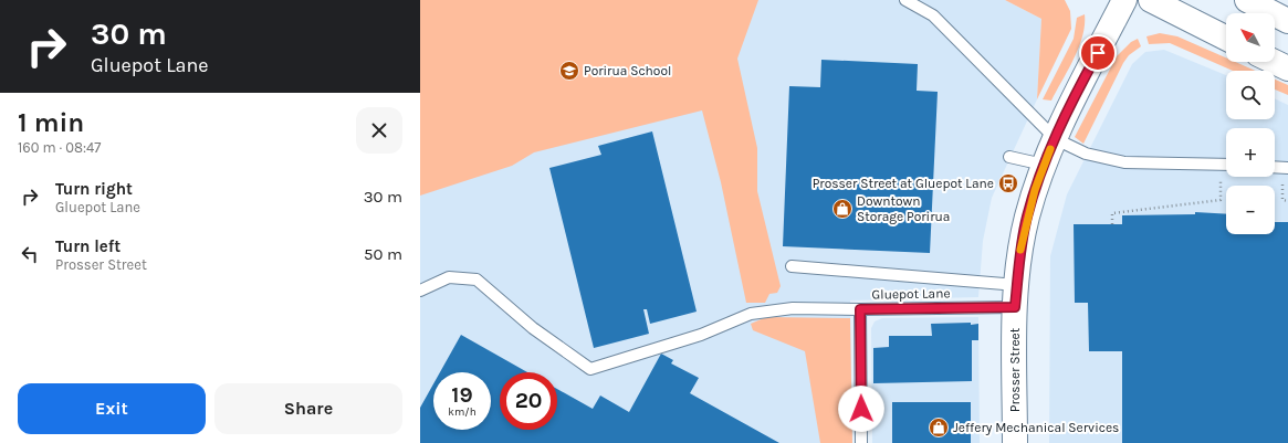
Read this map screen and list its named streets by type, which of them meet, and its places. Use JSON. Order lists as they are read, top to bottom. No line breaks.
{"streets":{"main road":["Prosser Street"],"lane":["Gluepot Lane"]},"crossings":[["Gluepot Lane","Prosser Street"]],"places":{"school or university":["Porirua School"],"bus stop":["Prosser Street at Gluepot Lane"],"shop":["Downtown Storage Porirua","Jeffery Mechanical Services"]},"north":"top left","page":{"turn":["30 m","Gluepot Lane"],"map_buttons":["+","−"],"heading":["1 min","160 m · 08:47"],"list":[{"name":"Turn right","note":"Gluepot Lane","value":"30 m"},{"name":"Turn left","note":"Prosser Street","value":"50 m"}],"speed":"19 km/h","limit":"20","buttons":["Exit","Share"]}}
